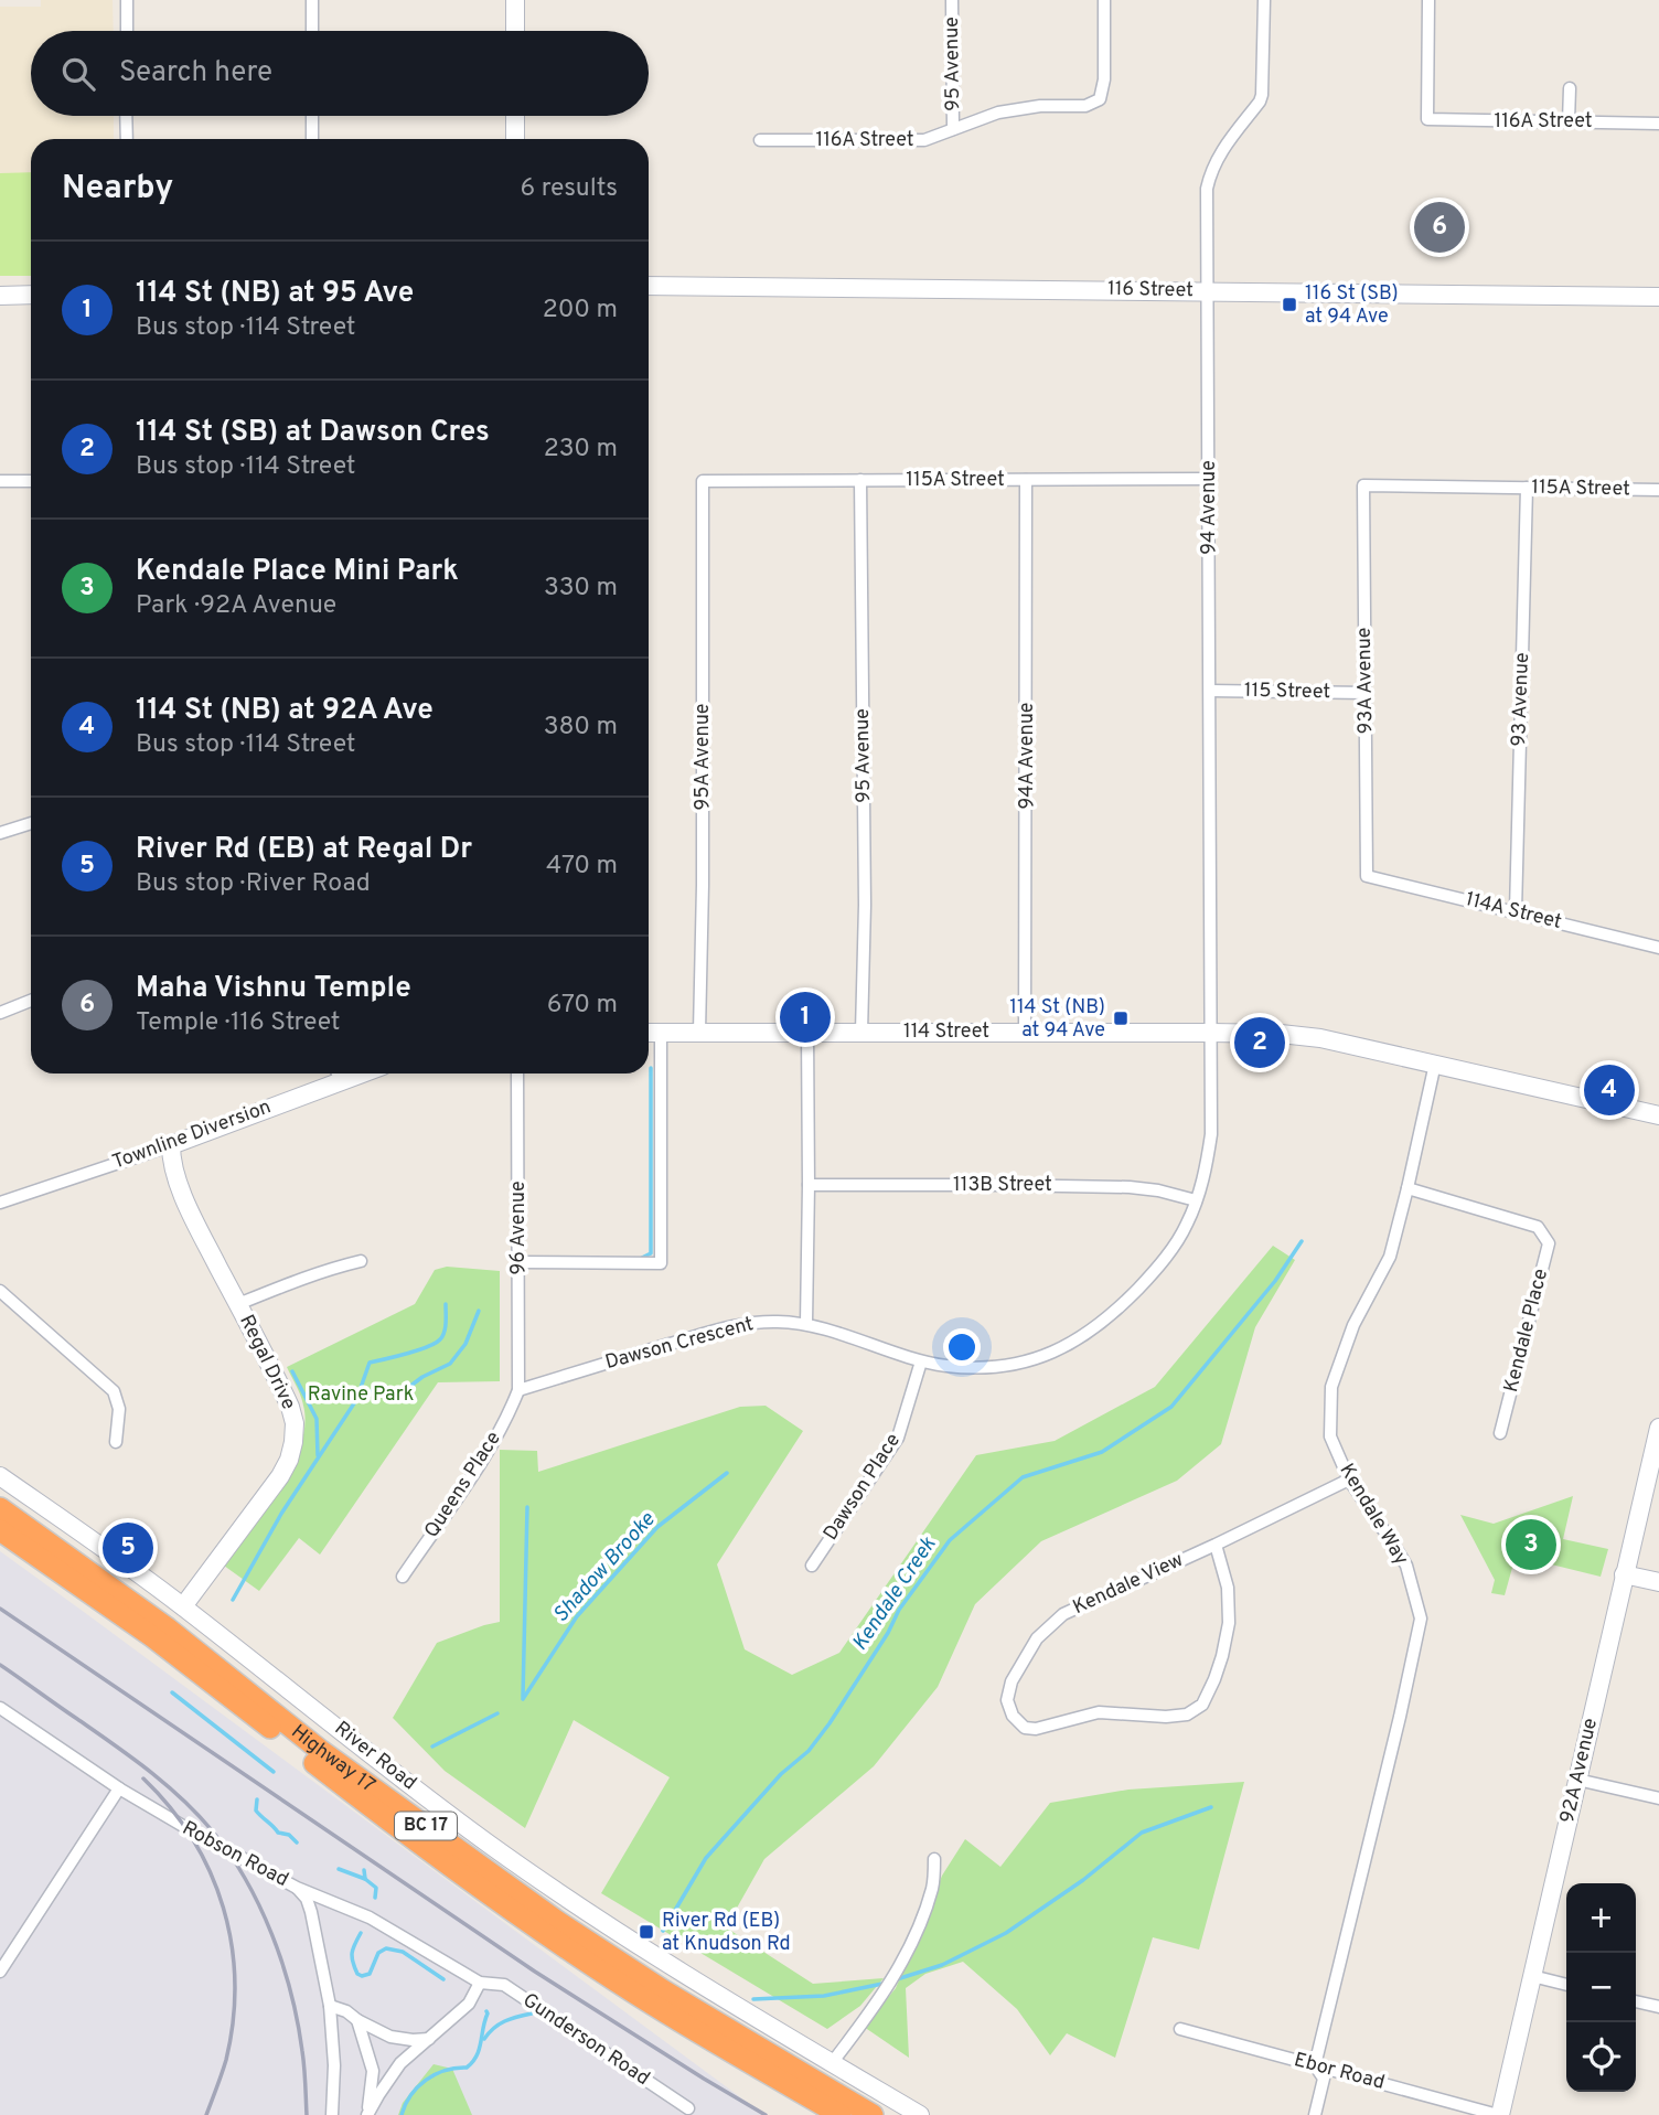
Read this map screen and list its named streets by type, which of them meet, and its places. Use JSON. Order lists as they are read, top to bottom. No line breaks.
{"streets":{"highway":["Highway 17","BC 17"],"street":["95 Avenue","116A Street","116 Street","115A Street","94 Avenue","93A Avenue","115 Street","93 Avenue","94A Avenue","95A Avenue","114A Street","114 Street","Townline Diversion","113B Street","96 Avenue","Kendale Place","Dawson Crescent","Regal Drive","Queens Place","Dawson Place","Kendale Way","Kendale View","River Road","92A Avenue","Robson Road","Gunderson Road","Ebor Road"]},"crossings":[["95 Avenue","116A Street"],["95 Avenue","115A Street"],["95 Avenue","114 Street"],["116 Street","94 Avenue"],["115A Street","94 Avenue"],["115A Street","93A Avenue"],["115A Street","93 Avenue"],["115A Street","94A Avenue"],["115A Street","95A Avenue"],["94 Avenue","115 Street"],["94 Avenue","114 Street"],["94 Avenue","Dawson Crescent"],["93A Avenue","115 Street"],["93A Avenue","114A Street"],["93 Avenue","114A Street"],["94A Avenue","114 Street"],["95A Avenue","114 Street"],["114 Street","Dawson Crescent"],["114 Street","Kendale Way"],["Townline Diversion","Regal Drive"],["113B Street","Dawson Crescent"],["96 Avenue","Dawson Crescent"],["96 Avenue","Queens Place"],["Kendale Place","Kendale Way"],["Dawson Crescent","Queens Place"],["Dawson Crescent","Dawson Place"],["Regal Drive","River Road"],["Kendale Way","Kendale View"],["Kendale Way","Ebor Road"],["92A Avenue","Ebor Road"],["Robson Road","Gunderson Road"]],"water":["Shadow Brooke","Kendale Creek"],"parks":["Ravine Park"],"places":{"transit":["116 St (SB) at 94 Ave","114 St (NB) at 94 Ave","River Rd (EB) at Knudson Rd"]},"page":{"search":"Search here","heading":["Nearby","6 results"],"pins":["6","1","2","4","3","5"],"list":[{"mark":"1","name":"114 St (NB) at 95 Ave","note":"Bus stop · 114 Street","value":"200 m"},{"mark":"2","name":"114 St (SB) at Dawson Cres","note":"Bus stop · 114 Street","value":"230 m"},{"mark":"3","name":"Kendale Place Mini Park","note":"Park · 92A Avenue","value":"330 m"},{"mark":"4","name":"114 St (NB) at 92A Ave","note":"Bus stop · 114 Street","value":"380 m"},{"mark":"5","name":"River Rd (EB) at Regal Dr","note":"Bus stop · River Road","value":"470 m"},{"mark":"6","name":"Maha Vishnu Temple","note":"Temple · 116 Street","value":"670 m"}],"map_buttons":["+","−"]}}
